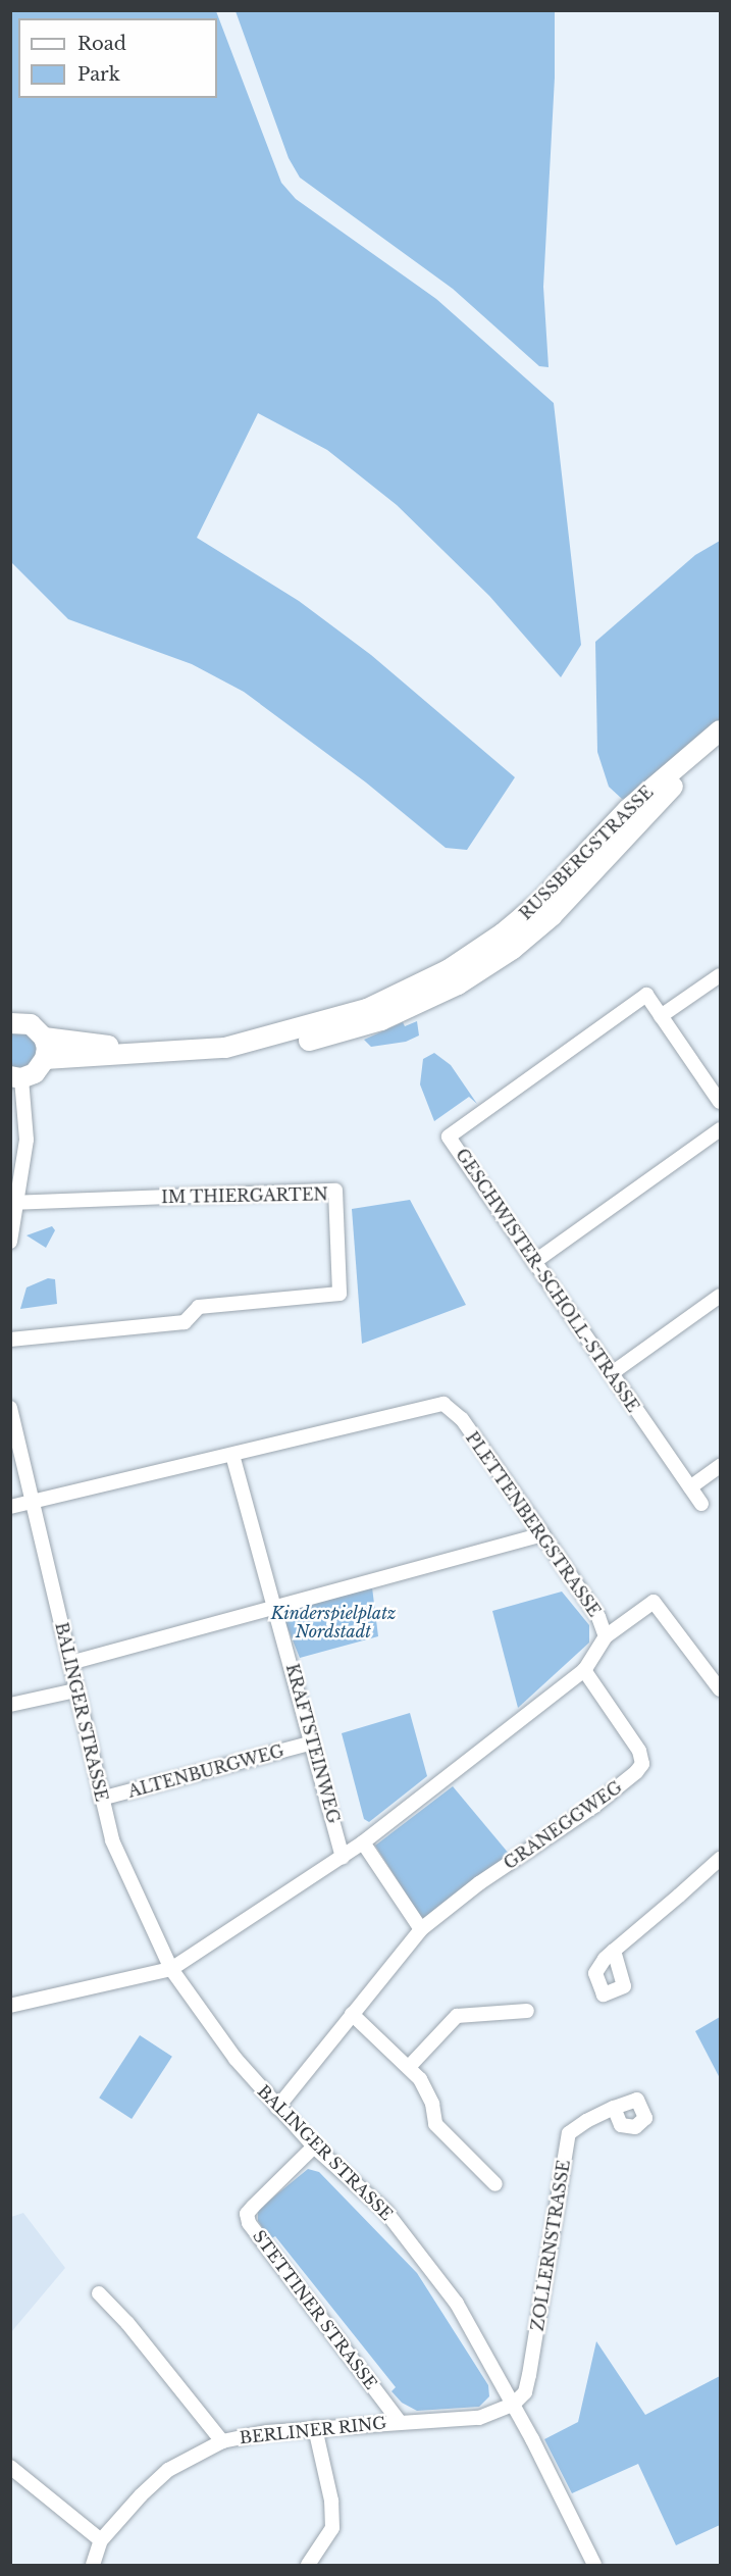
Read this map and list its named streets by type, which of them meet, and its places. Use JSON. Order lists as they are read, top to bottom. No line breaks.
{"streets":{"street":["RUSSBERGSTRASSE","IM THIERGARTEN","GESCHWISTER-SCHOLL-STRASSE","PLETTENBERGSTRASSE","BALINGER STRASSE","KRAFTSTEINWEG","ALTENBURGWEG","GRANEGGWEG","ZOLLERNSTRASSE","STETTINER STRASSE","BERLINER RING"]},"crossings":[["PLETTENBERGSTRASSE","BALINGER STRASSE"],["PLETTENBERGSTRASSE","KRAFTSTEINWEG"],["PLETTENBERGSTRASSE","GRANEGGWEG"],["BALINGER STRASSE","ALTENBURGWEG"],["BALINGER STRASSE","GRANEGGWEG"],["BALINGER STRASSE","ZOLLERNSTRASSE"],["BALINGER STRASSE","STETTINER STRASSE"],["BALINGER STRASSE","BERLINER RING"],["KRAFTSTEINWEG","ALTENBURGWEG"],["ZOLLERNSTRASSE","BERLINER RING"],["STETTINER STRASSE","BERLINER RING"]],"parks":["Kinderspielplatz Nordstadt"],"legend":["Road","Park"]}
